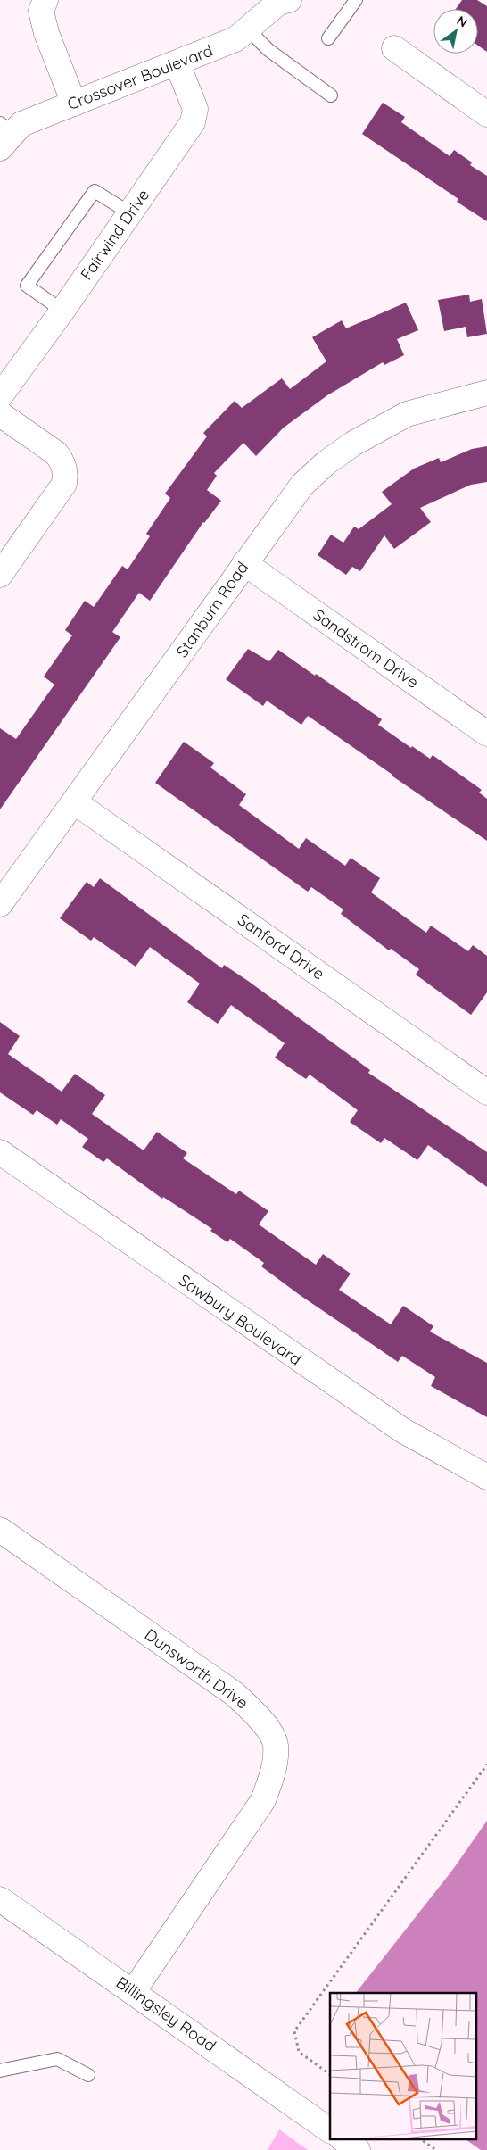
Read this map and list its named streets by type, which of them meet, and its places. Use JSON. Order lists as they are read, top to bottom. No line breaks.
{"streets":{"street":["Crossover Boulevard","Fairwind Drive","Stanburn Road","Sandstrom Drive","Sanford Drive","Sawbury Boulevard","Dunsworth Drive","Billingsley Road"]},"crossings":[["Crossover Boulevard","Fairwind Drive"],["Stanburn Road","Sandstrom Drive"],["Stanburn Road","Sanford Drive"],["Dunsworth Drive","Billingsley Road"]],"north":"top right"}
